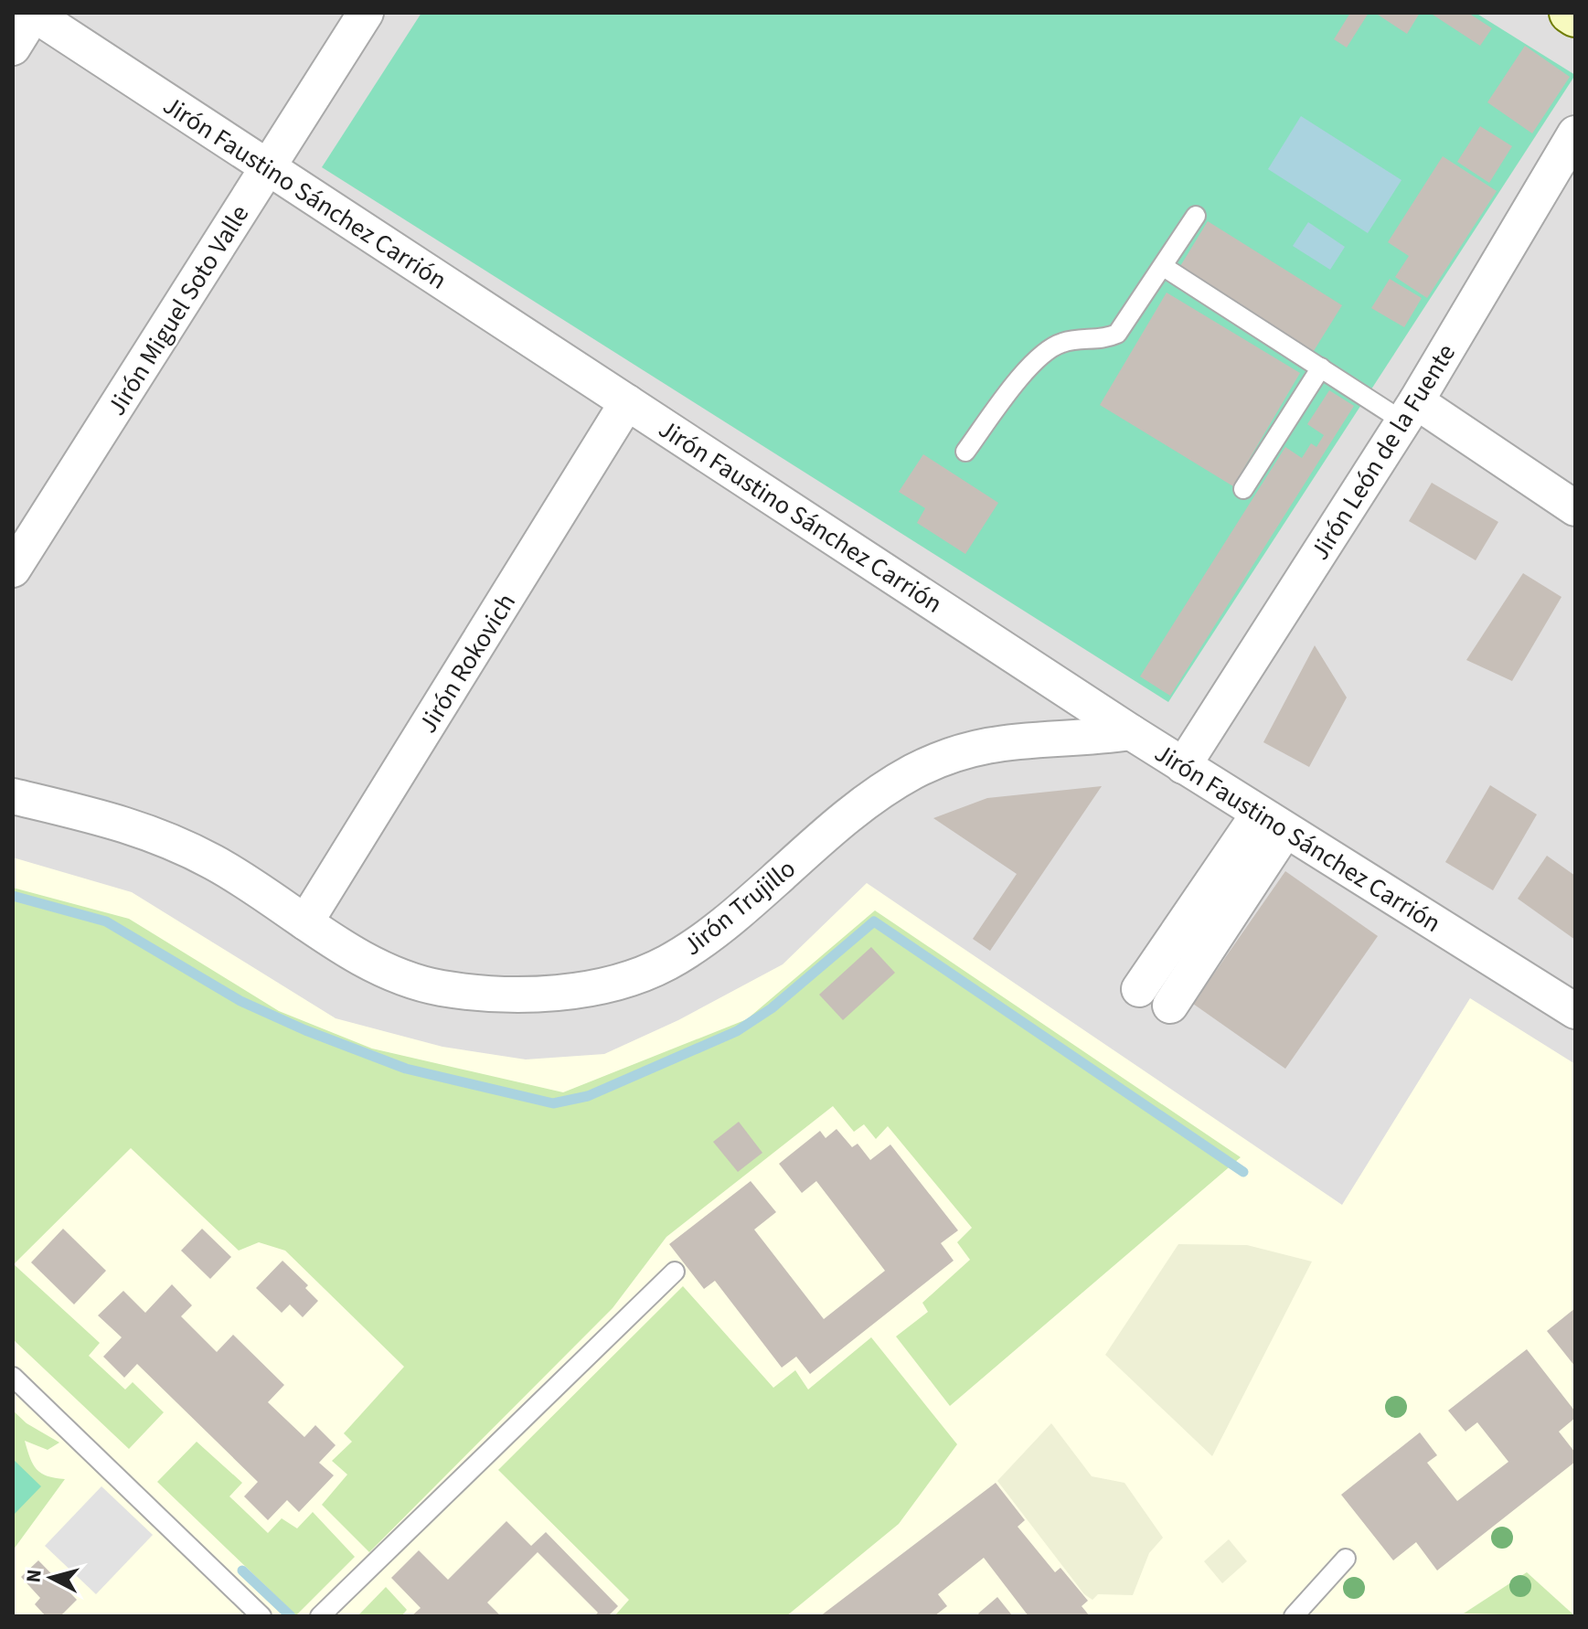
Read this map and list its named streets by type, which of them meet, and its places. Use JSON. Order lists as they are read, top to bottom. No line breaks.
{"streets":{"street":["Jirón Faustino Sánchez Carrión","Jirón Miguel Soto Valle","Jirón León de la Fuente","Jirón Rokovich","Jirón Trujillo"]},"crossings":[["Jirón Faustino Sánchez Carrión","Jirón Miguel Soto Valle"],["Jirón Faustino Sánchez Carrión","Jirón León de la Fuente"],["Jirón Faustino Sánchez Carrión","Jirón Rokovich"],["Jirón Faustino Sánchez Carrión","Jirón Trujillo"],["Jirón Rokovich","Jirón Trujillo"]],"north":"left"}
